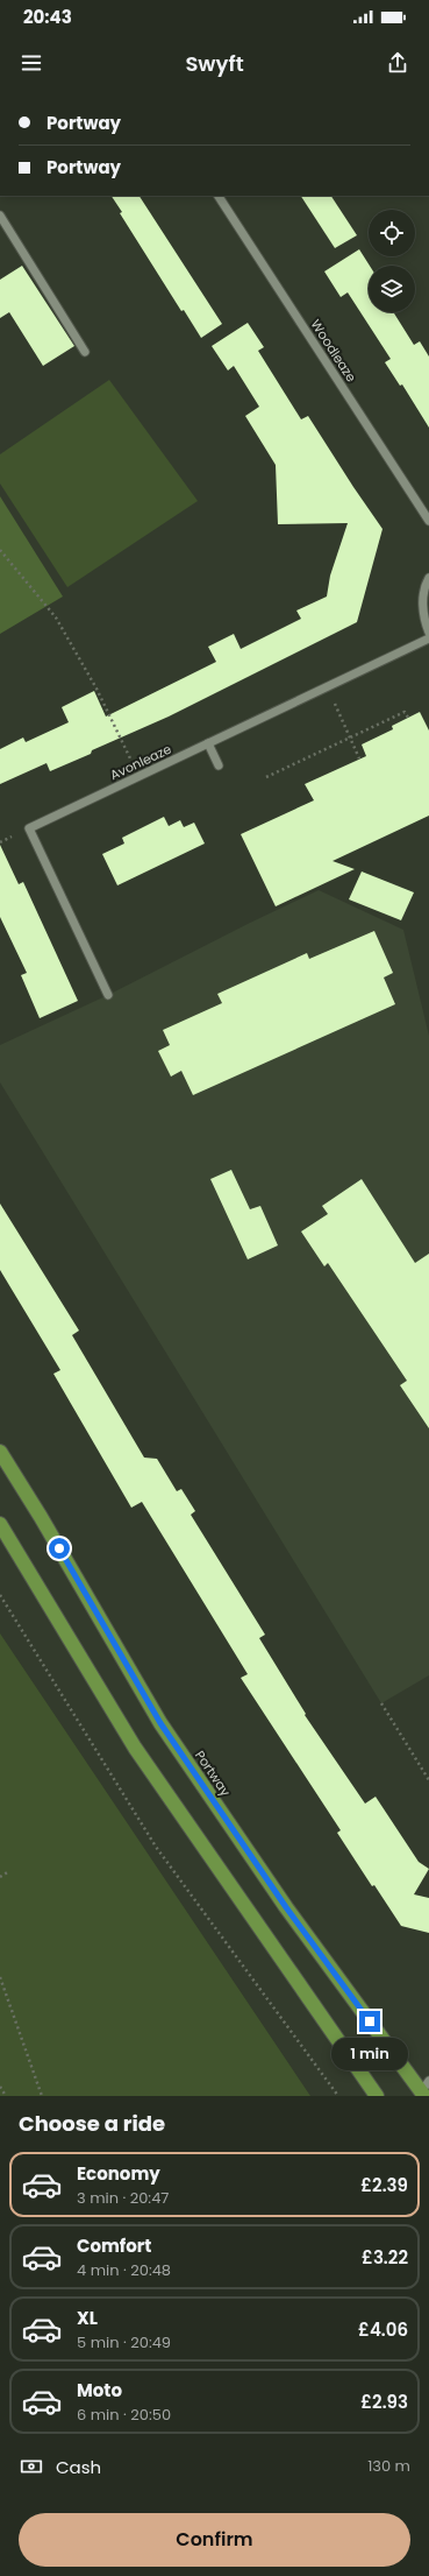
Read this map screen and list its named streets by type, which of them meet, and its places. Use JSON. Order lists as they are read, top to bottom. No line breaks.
{"streets":{"highway":["Portway"],"street":["Woodleaze","Avonleaze"]},"page":{"status":"20:43","header":"Swyft","banner":["Portway","Portway"],"bubble":"1 min","heading":"Choose a ride","list":[{"name":"Economy","note":"3 min · 20:47","value":"£2.39"},{"name":"Comfort","note":"4 min · 20:48","value":"£3.22"},{"name":"XL","note":"5 min · 20:49","value":"£4.06"},{"name":"Moto","note":"6 min · 20:50","value":"£2.93"}],"pay":["Cash","130 m"],"buttons":"Confirm"}}
